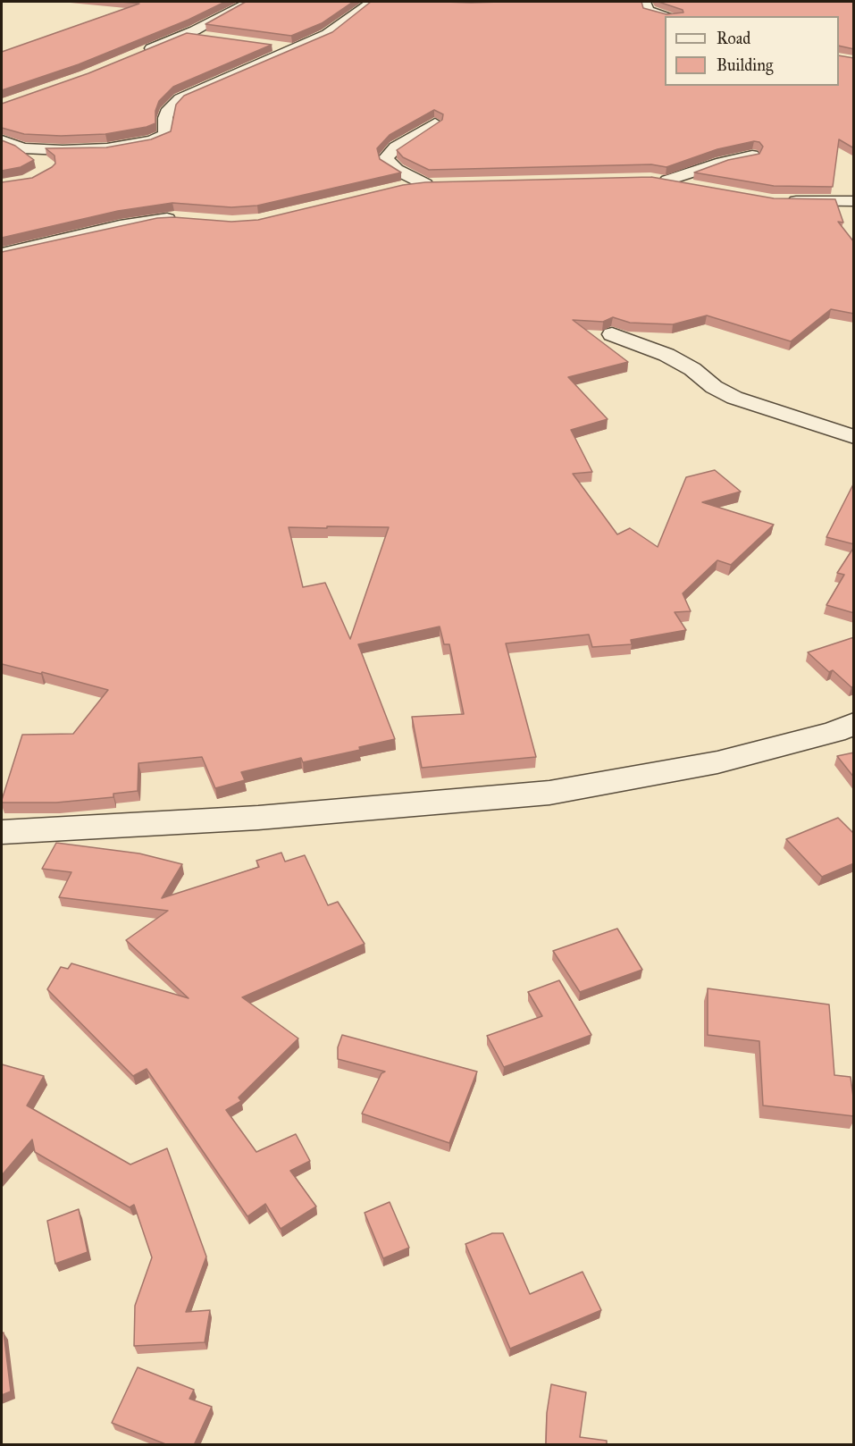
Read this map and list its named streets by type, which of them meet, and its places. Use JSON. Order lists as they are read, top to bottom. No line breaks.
{"legend":["Road","Building"]}
